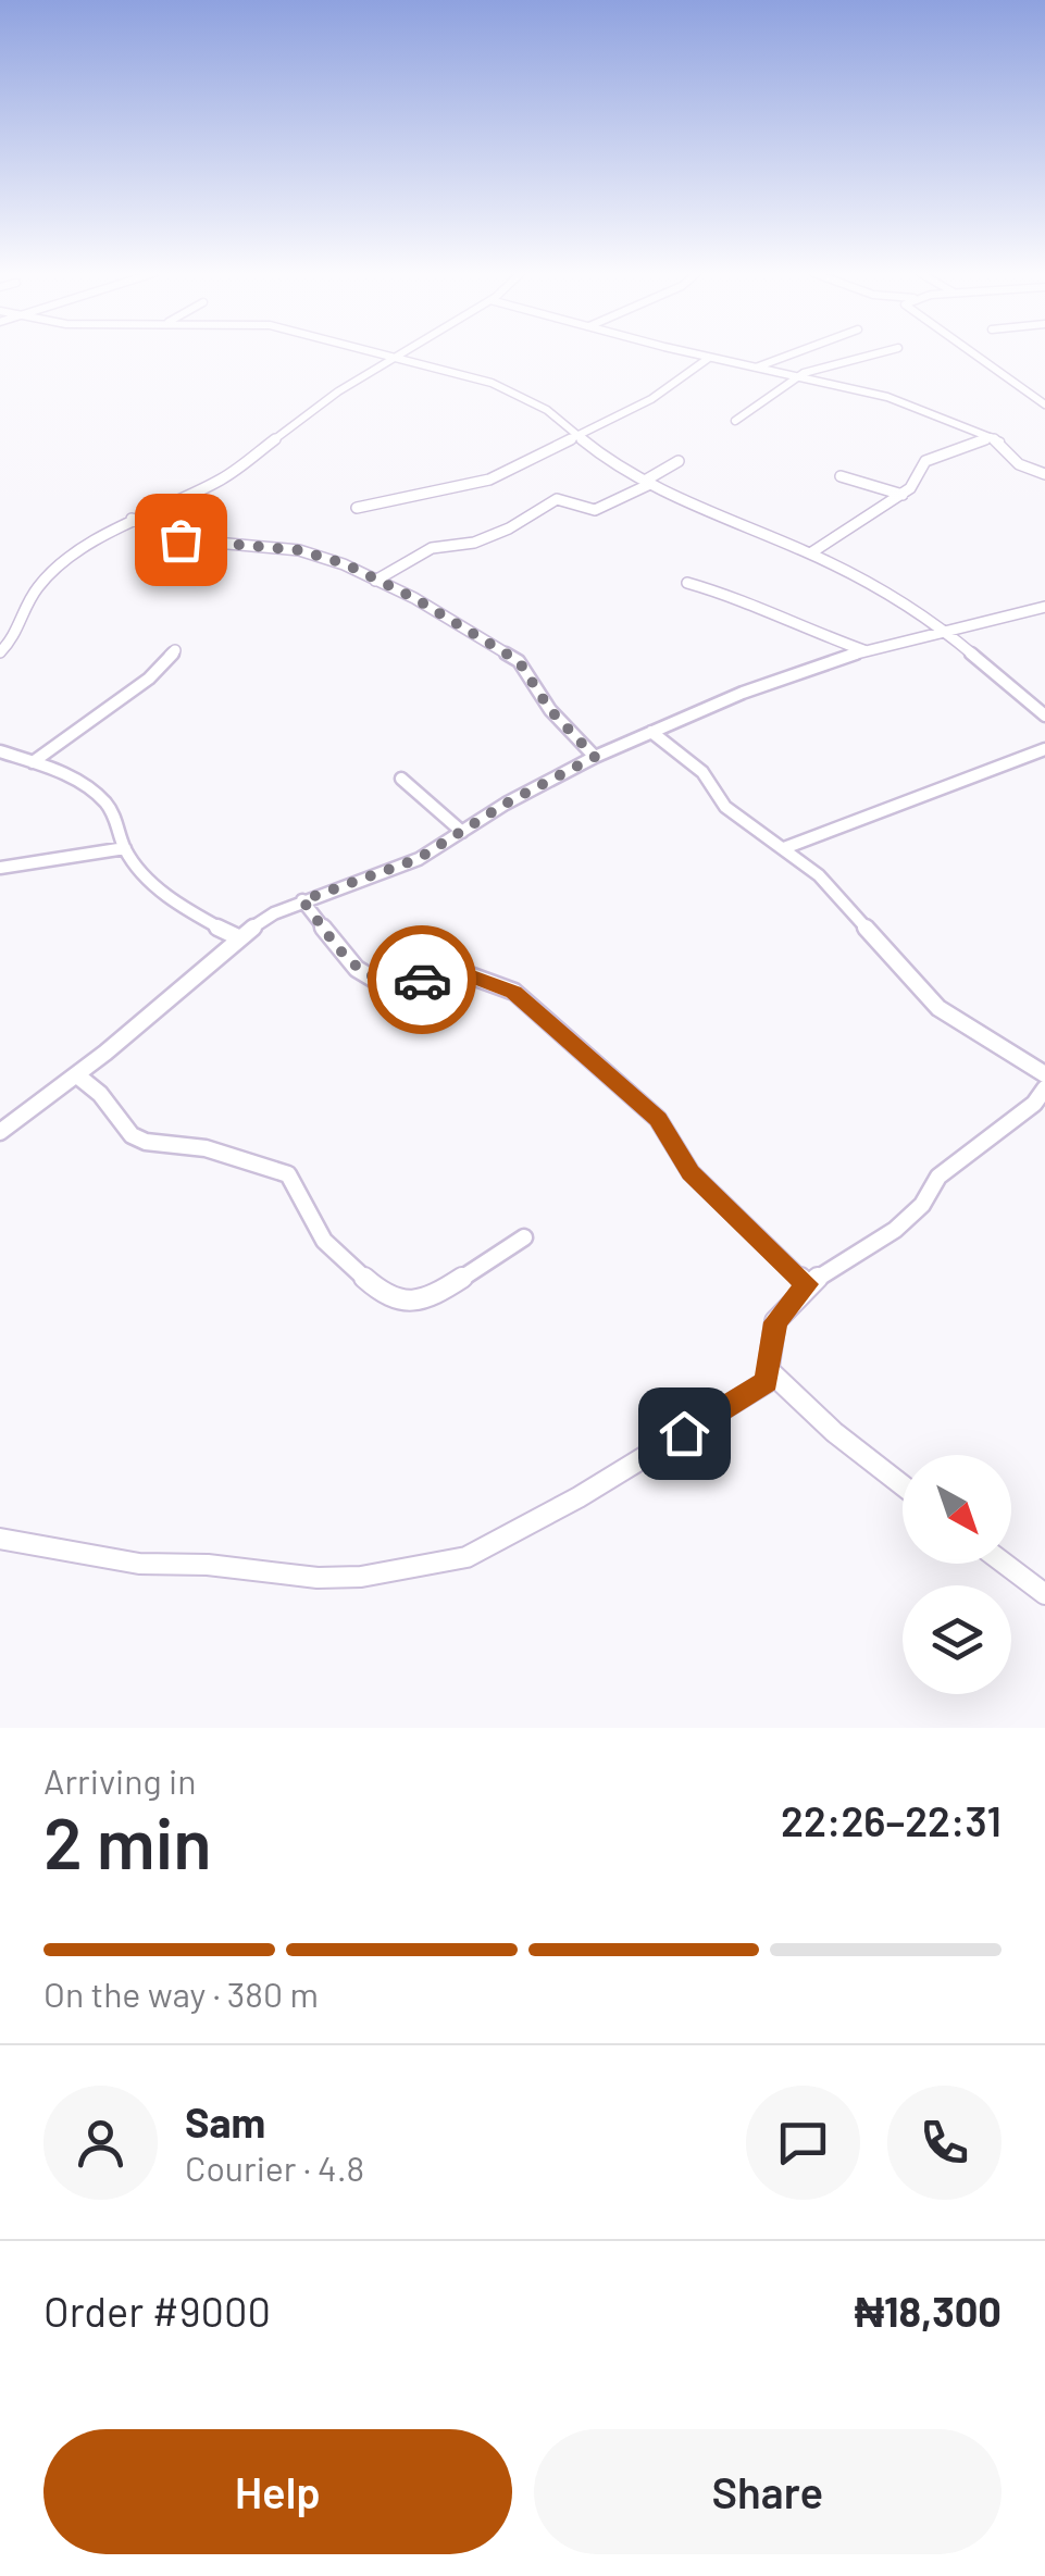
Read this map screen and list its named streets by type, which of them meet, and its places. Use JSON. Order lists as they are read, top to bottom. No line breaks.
{"north":"bottom right","page":{"heading":["2 min","Arriving in","22:26–22:31"],"panel":["Sam","Courier · 4.8","Order #9000","₦18,300"],"bar":"On the way · 380 m","buttons":["Help","Share"]}}
